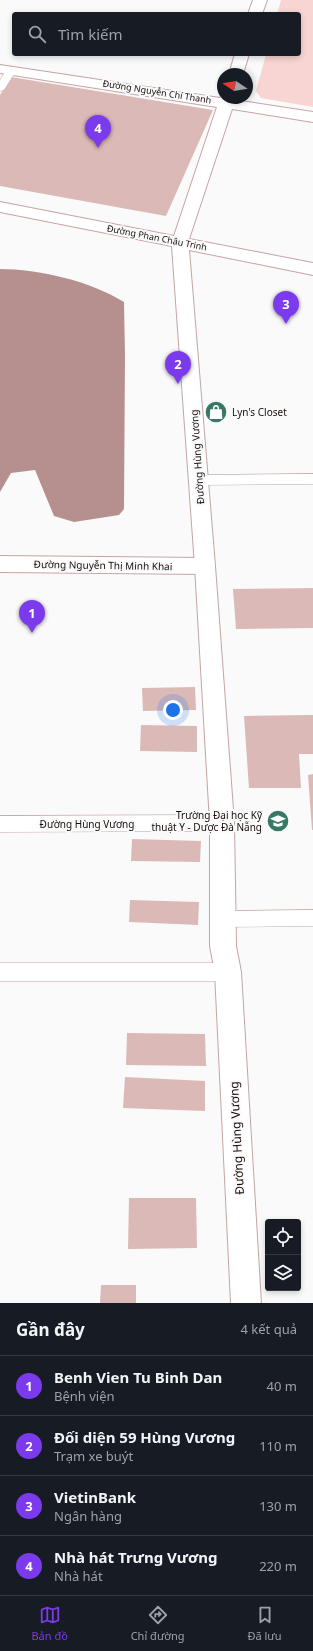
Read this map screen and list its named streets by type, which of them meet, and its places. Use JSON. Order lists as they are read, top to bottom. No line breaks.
{"streets":{"street":["Đường Nguyễn Chí Thanh","Đường Phan Châu Trinh","Đường Hùng Vương","Đường Nguyễn Thị Minh Khai"]},"crossings":[["Đường Phan Châu Trinh","Đường Hùng Vương"],["Đường Hùng Vương","Đường Nguyễn Thị Minh Khai"]],"places":{"shop":["Lyn's Closet"],"school or university":["Trường Đại học Kỹ thuật Y - Dược Đà Nẵng"]},"north":"left","page":{"search":"Tìm kiếm","pins":["4","3","2","1"],"heading":["Gần đây","4 kết quả"],"list":[{"mark":"1","name":"Benh Vien Tu Binh Dan","note":"Bệnh viện","value":"40 m"},{"mark":"2","name":"Đối diện 59 Hùng Vương","note":"Trạm xe buýt","value":"110 m"},{"mark":"3","name":"VietinBank","note":"Ngân hàng","value":"130 m"},{"mark":"4","name":"Nhà hát Trưng Vương","note":"Nhà hát","value":"220 m"}],"nav":["Bản đồ","Chỉ đường","Đã lưu"]}}
